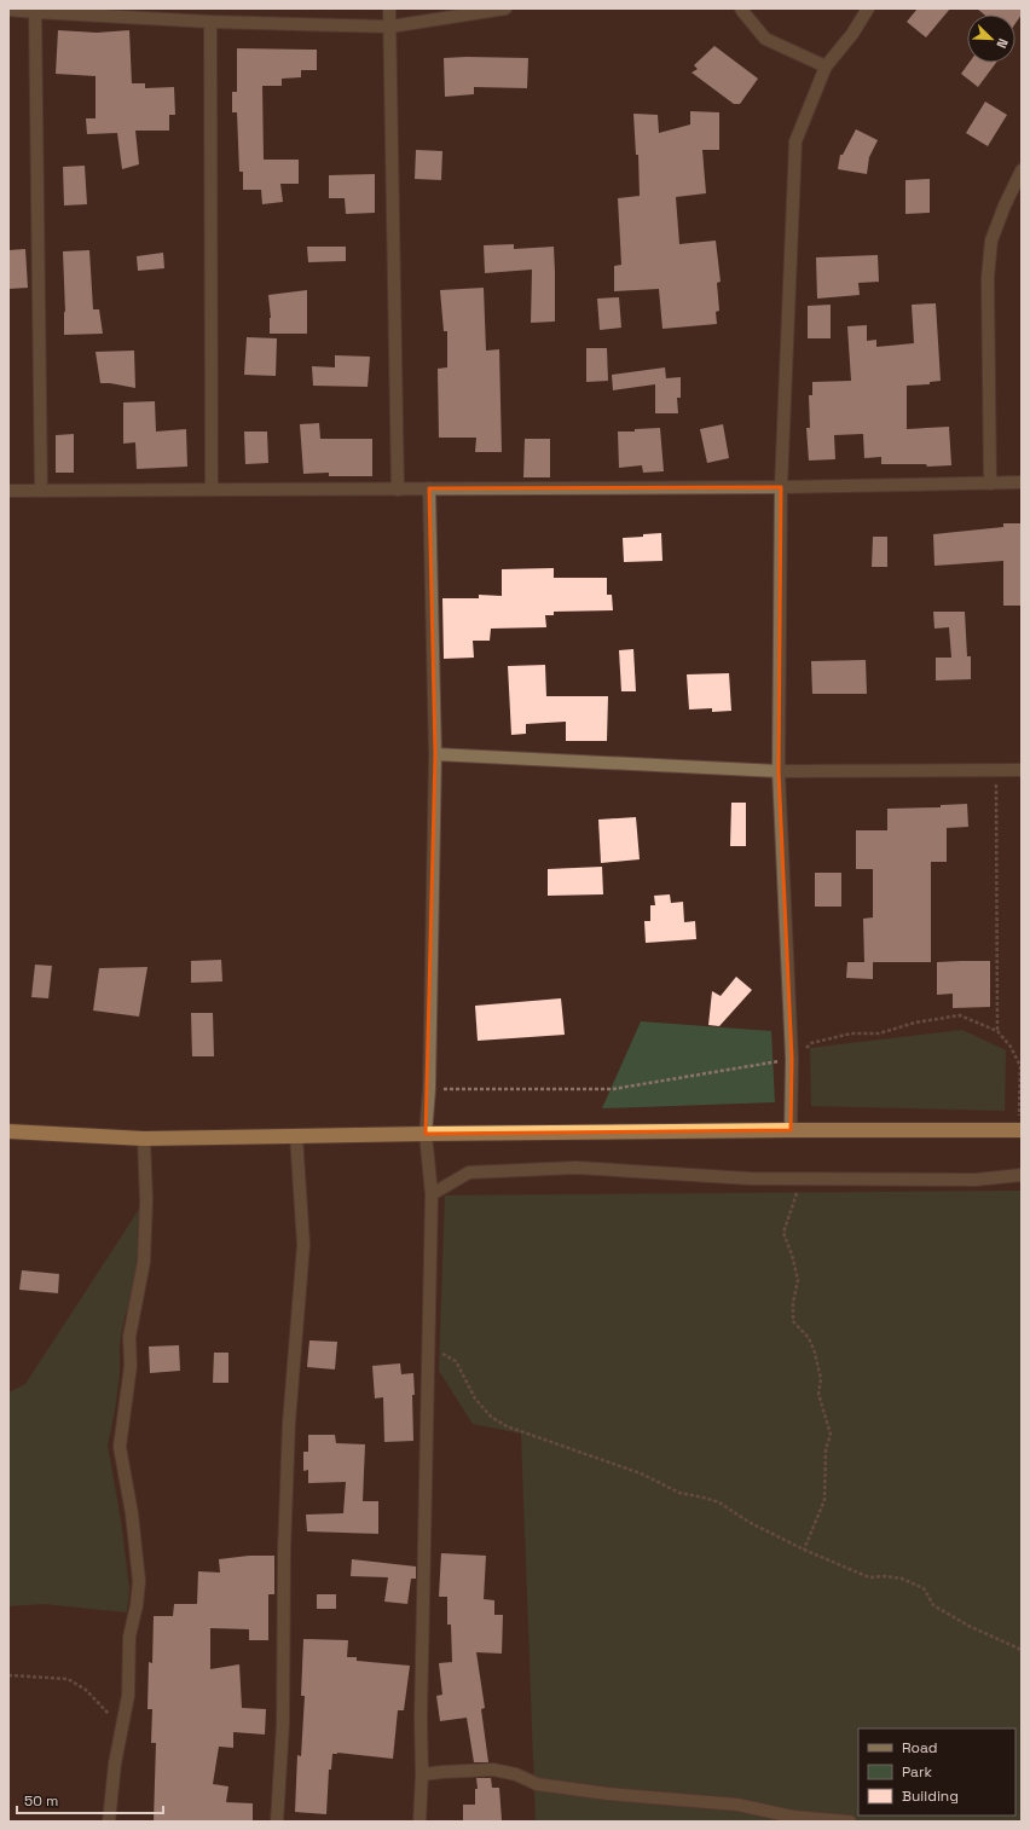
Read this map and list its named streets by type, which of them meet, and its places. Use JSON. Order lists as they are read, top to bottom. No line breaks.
{"legend":["Road","Park","Building"],"scale_bar":"50 m","north":"bottom right"}
